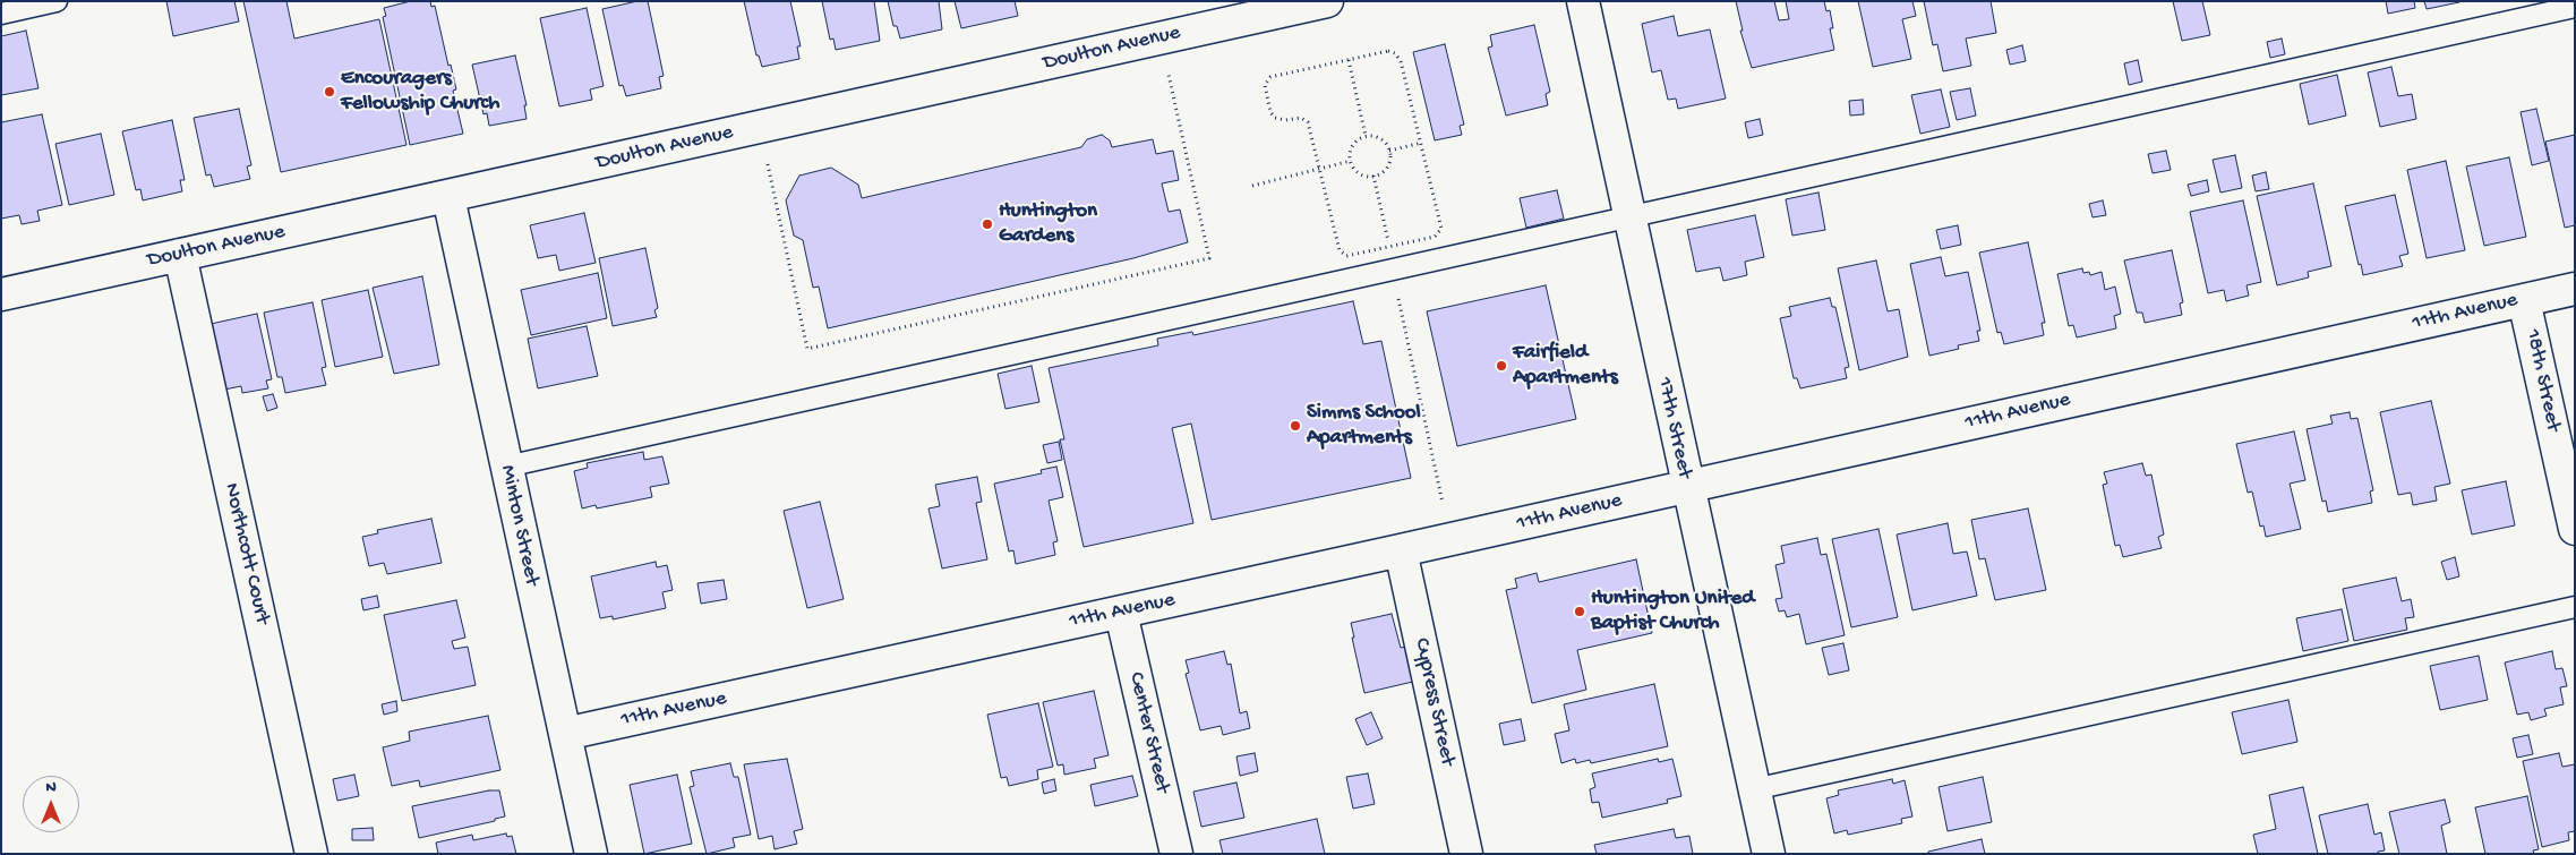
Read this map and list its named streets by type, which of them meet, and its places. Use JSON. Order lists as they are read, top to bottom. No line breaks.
{"streets":{"street":["Doulton Avenue","11th Avenue","18th Street","17th Street","Minton Street","Northcott Court","Cypress Street","Center Street"]},"crossings":[["Doulton Avenue","Minton Street"],["Doulton Avenue","Northcott Court"],["11th Avenue","18th Street"],["11th Avenue","17th Street"],["11th Avenue","Minton Street"],["11th Avenue","Cypress Street"],["11th Avenue","Center Street"]],"places":["Encouragers Fellowship Church","Huntington Gardens","Fairfield Apartments","Simms School Apartments","Huntington United Baptist Church"],"north":"top"}
